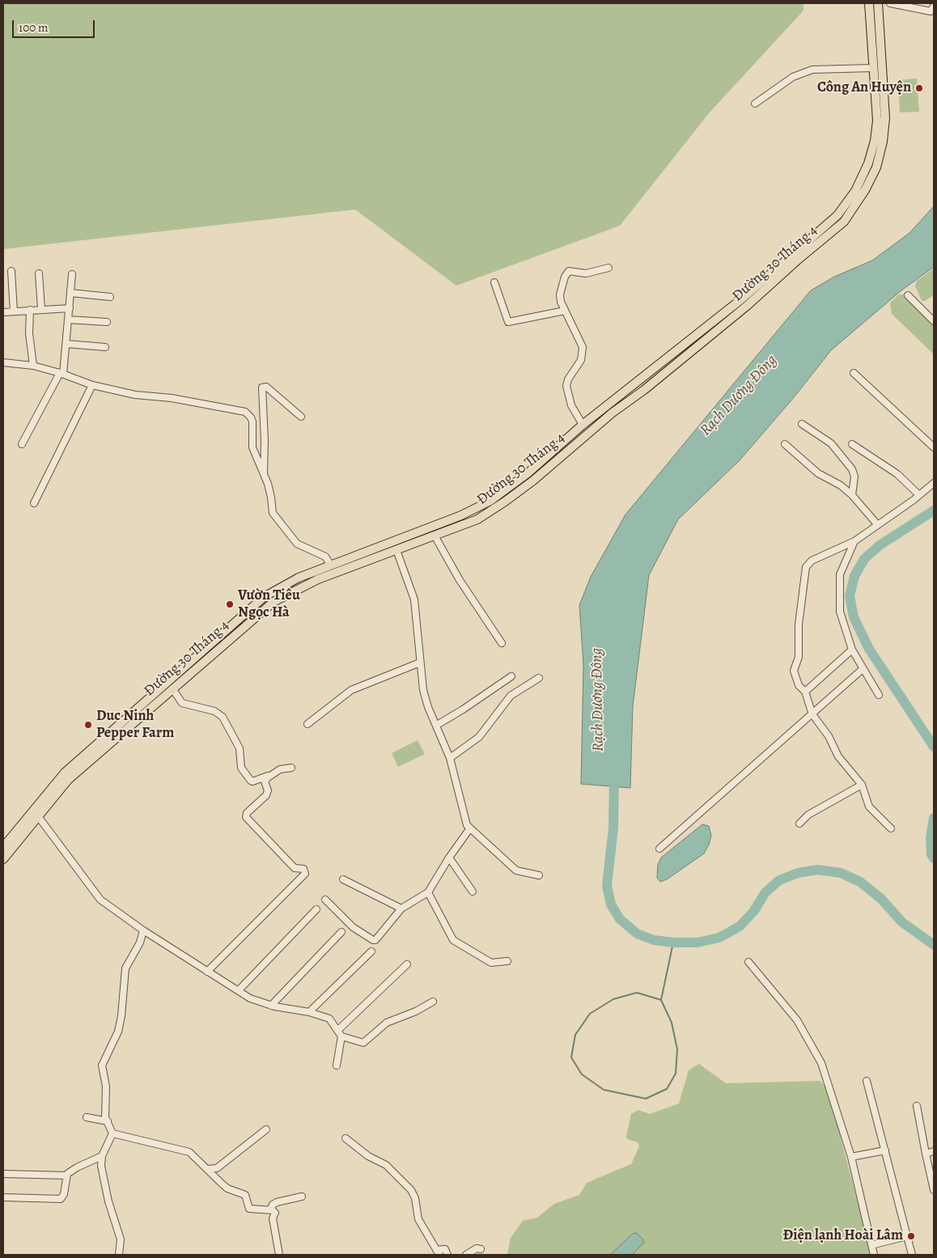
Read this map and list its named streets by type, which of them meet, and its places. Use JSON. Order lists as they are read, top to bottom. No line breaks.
{"streets":{"main road":["Đường 30 Tháng 4"]},"water":["Rạch Dương Đông"],"places":["Công An Huyện","Vườn Tiêu Ngọc Hà","Duc Ninh Pepper Farm","Điện lạnh Hoài Lâm"],"scale_bar":"100 m"}
